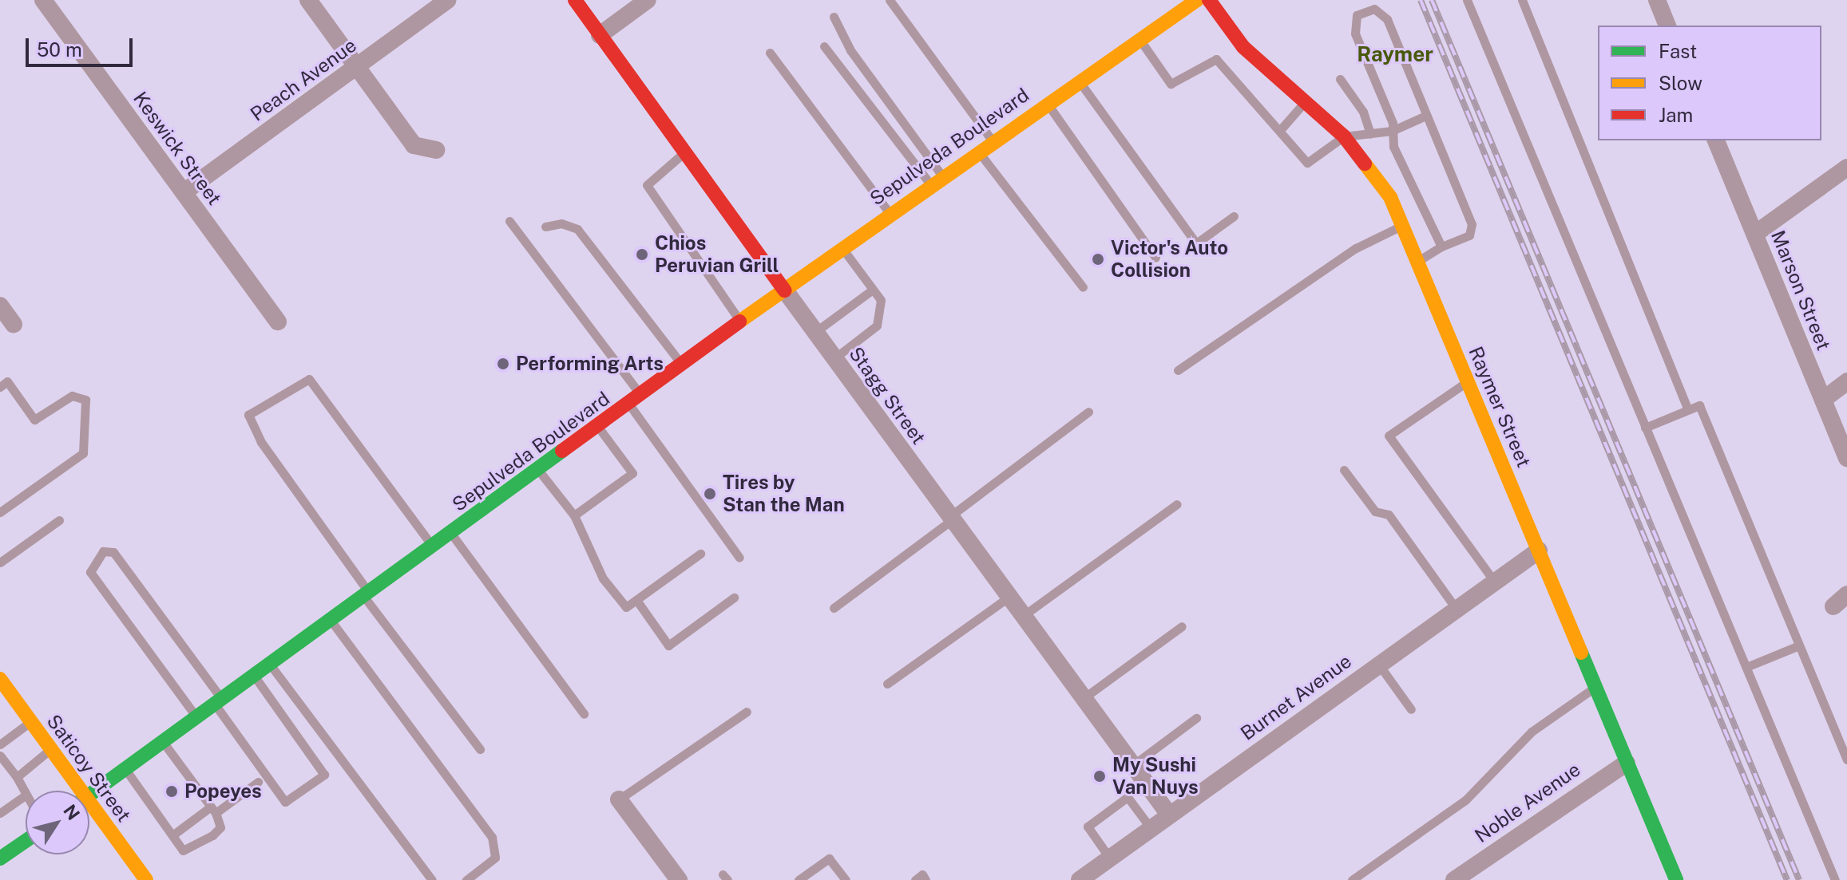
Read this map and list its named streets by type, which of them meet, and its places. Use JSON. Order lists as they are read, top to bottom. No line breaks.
{"streets":{"main road":["Sepulveda Boulevard","Stagg Street","Raymer Street","Saticoy Street"],"street":["Peach Avenue","Keswick Street","Marson Street","Burnet Avenue","Noble Avenue"]},"crossings":[["Peach Avenue","Keswick Street"],["Sepulveda Boulevard","Stagg Street"],["Stagg Street","Burnet Avenue"],["Raymer Street","Burnet Avenue"],["Raymer Street","Noble Avenue"]],"districts":["Raymer"],"places":["Chios Peruvian Grill","Victor's Auto Collision","Performing Arts","Tires by Stan the Man","My Sushi Van Nuys","Popeyes"],"legend":["Fast","Slow","Jam"],"scale_bar":"50 m","north":"top right"}
